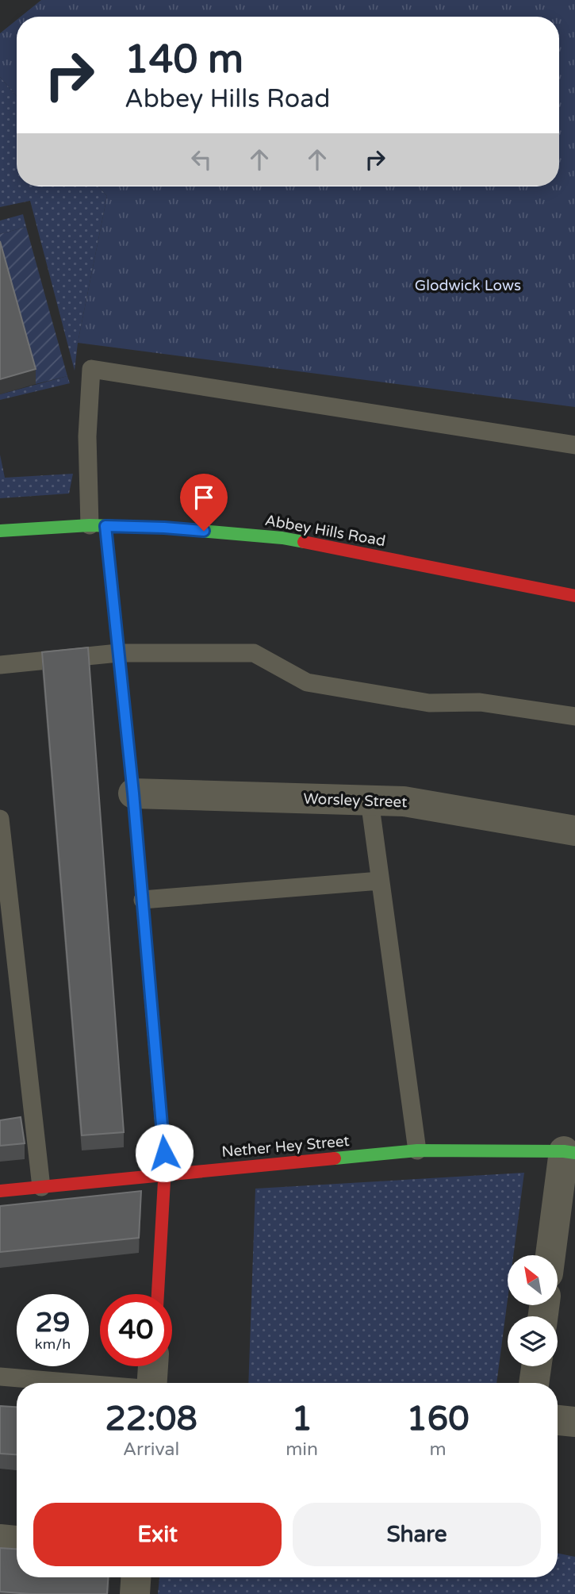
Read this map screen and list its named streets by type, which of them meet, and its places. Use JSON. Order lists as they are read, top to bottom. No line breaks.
{"streets":{"street":["Abbey Hills Road","Worsley Street","Nether Hey Street"]},"parks":["Glodwick Lows"],"north":"top left","page":{"turn":["140 m","Abbey Hills Road"],"speed":"29 km/h","limit":"40","eta":["22:08","Arrival","1","min","160","m"],"buttons":["Exit","Share"]}}
